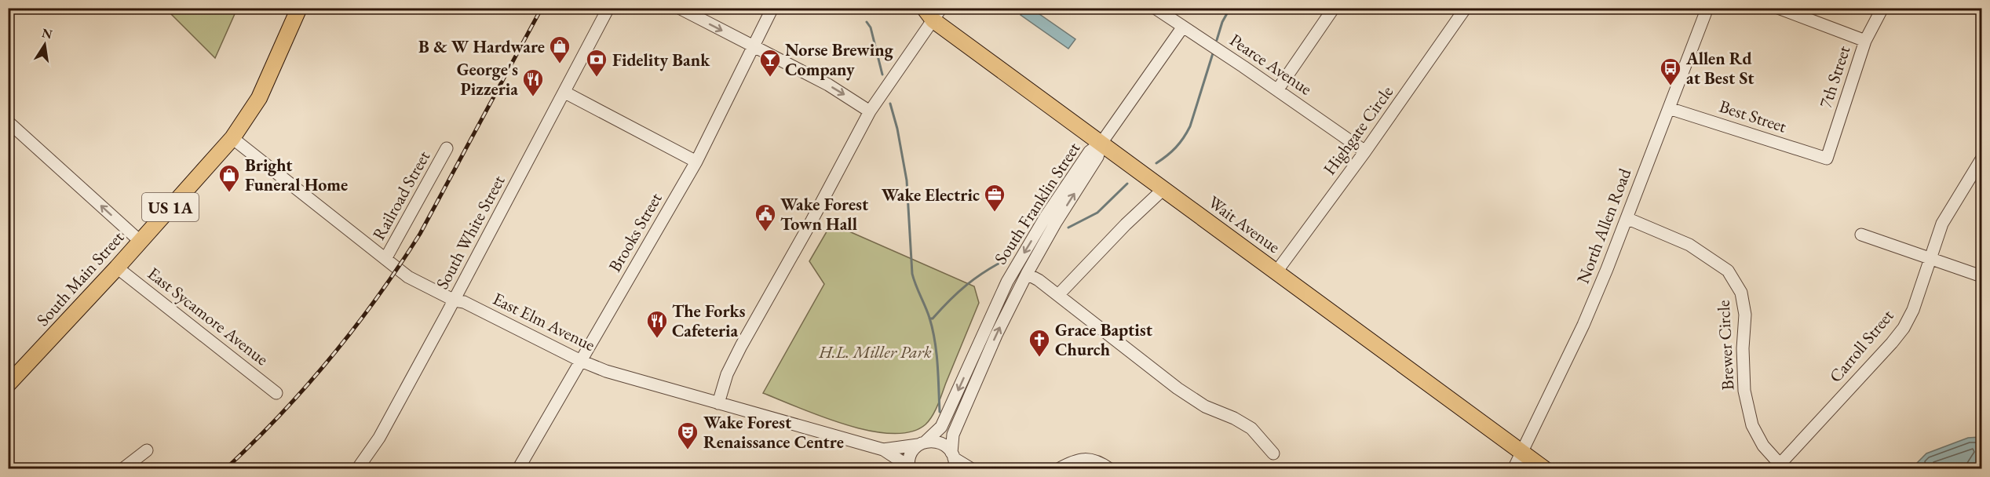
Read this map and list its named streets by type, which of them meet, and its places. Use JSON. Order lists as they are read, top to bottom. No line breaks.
{"streets":{"main road":["US 1A","Wait Avenue","South Main Street"],"street":["Pearce Avenue","7th Street","Best Street","Highgate Circle","Railroad Street","South Franklin Street","North Allen Road","South White Street","Brooks Street","East Sycamore Avenue","East Elm Avenue","Brewer Circle","Carroll Street"]},"crossings":[["Pearce Avenue","Highgate Circle"],["7th Street","Best Street"],["Best Street","North Allen Road"],["Highgate Circle","Wait Avenue"],["Railroad Street","East Elm Avenue"],["South Franklin Street","Wait Avenue"],["South Franklin Street","East Elm Avenue"],["Wait Avenue","North Allen Road"],["North Allen Road","Brewer Circle"],["South White Street","East Elm Avenue"],["Brooks Street","East Elm Avenue"],["South Main Street","East Sycamore Avenue"],["South Main Street","East Elm Avenue"],["Brewer Circle","Carroll Street"]],"parks":["H.L. Miller Park"],"places":{"shop":["B & W Hardware","Bright Funeral Home"],"bank":["Fidelity Bank"],"bar":["Norse Brewing Company"],"bus stop":["Allen Rd at Best St"],"restaurant":["George's Pizzeria","The Forks Cafeteria"],"office":["Wake Electric"],"public building":["Wake Forest Town Hall"],"church":["Grace Baptist Church"],"theatre":["Wake Forest Renaissance Centre"]},"north":"top"}
